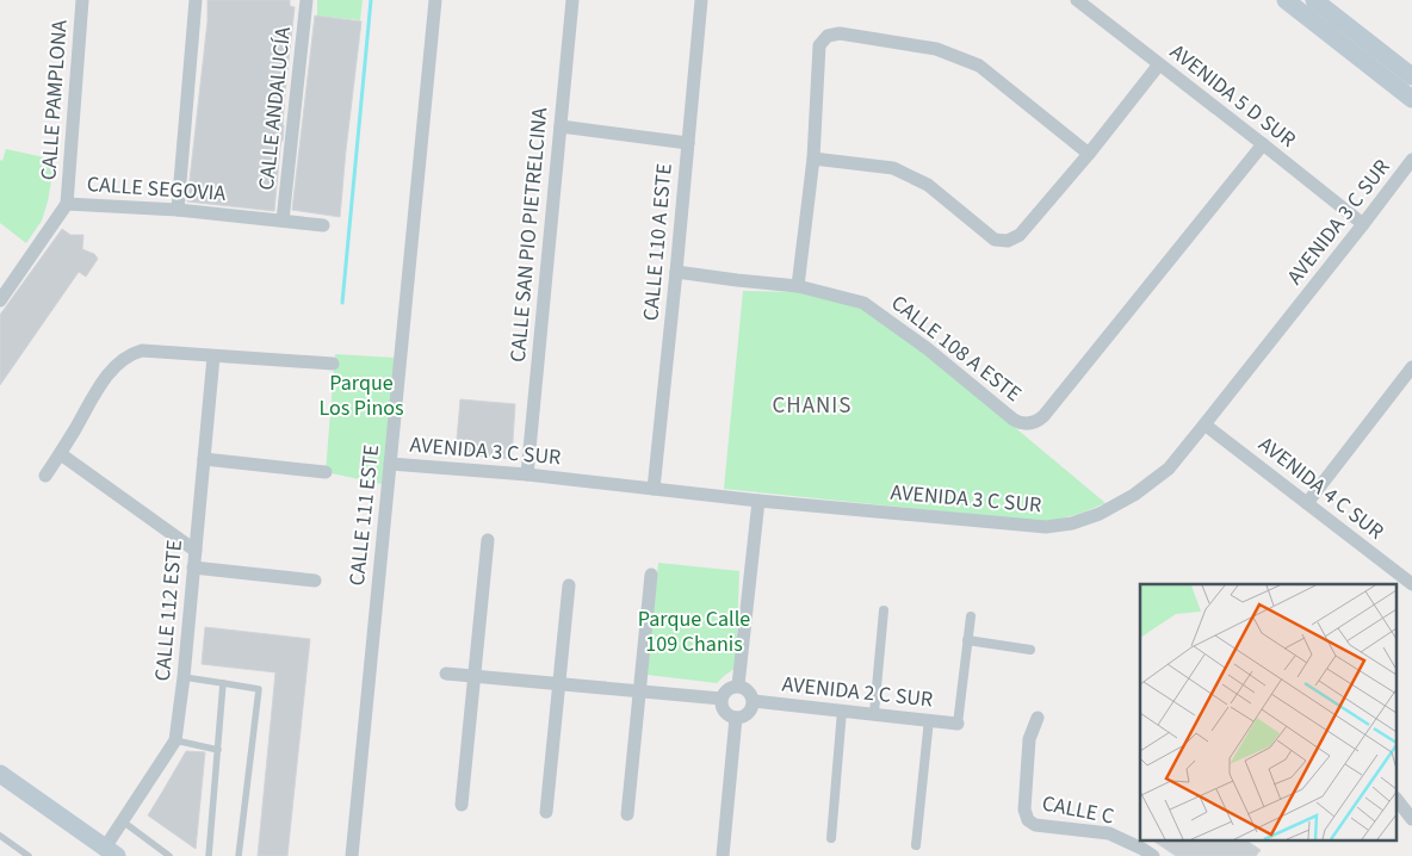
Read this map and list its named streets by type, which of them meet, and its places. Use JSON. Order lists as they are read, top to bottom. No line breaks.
{"streets":{"street":["AVENIDA 5 D SUR","CALLE PAMPLONA","CALLE ANDALUCÍA","CALLE SEGOVIA","AVENIDA 3 C SUR","CALLE SAN PIO PIETRELCINA","CALLE 110 A ESTE","CALLE 108 A ESTE","AVENIDA 4 C SUR","CALLE 111 ESTE","CALLE 112 ESTE","AVENIDA 2 C SUR","CALLE C"]},"crossings":[["AVENIDA 5 D SUR","AVENIDA 3 C SUR"],["AVENIDA 5 D SUR","CALLE 108 A ESTE"],["CALLE PAMPLONA","CALLE SEGOVIA"],["CALLE ANDALUCÍA","CALLE SEGOVIA"],["AVENIDA 3 C SUR","CALLE SAN PIO PIETRELCINA"],["AVENIDA 3 C SUR","CALLE 110 A ESTE"],["AVENIDA 3 C SUR","AVENIDA 4 C SUR"],["AVENIDA 3 C SUR","CALLE 111 ESTE"],["CALLE 110 A ESTE","CALLE 108 A ESTE"]],"districts":["CHANIS"],"parks":["Parque Los Pinos","Parque Calle 109 Chanis"]}
